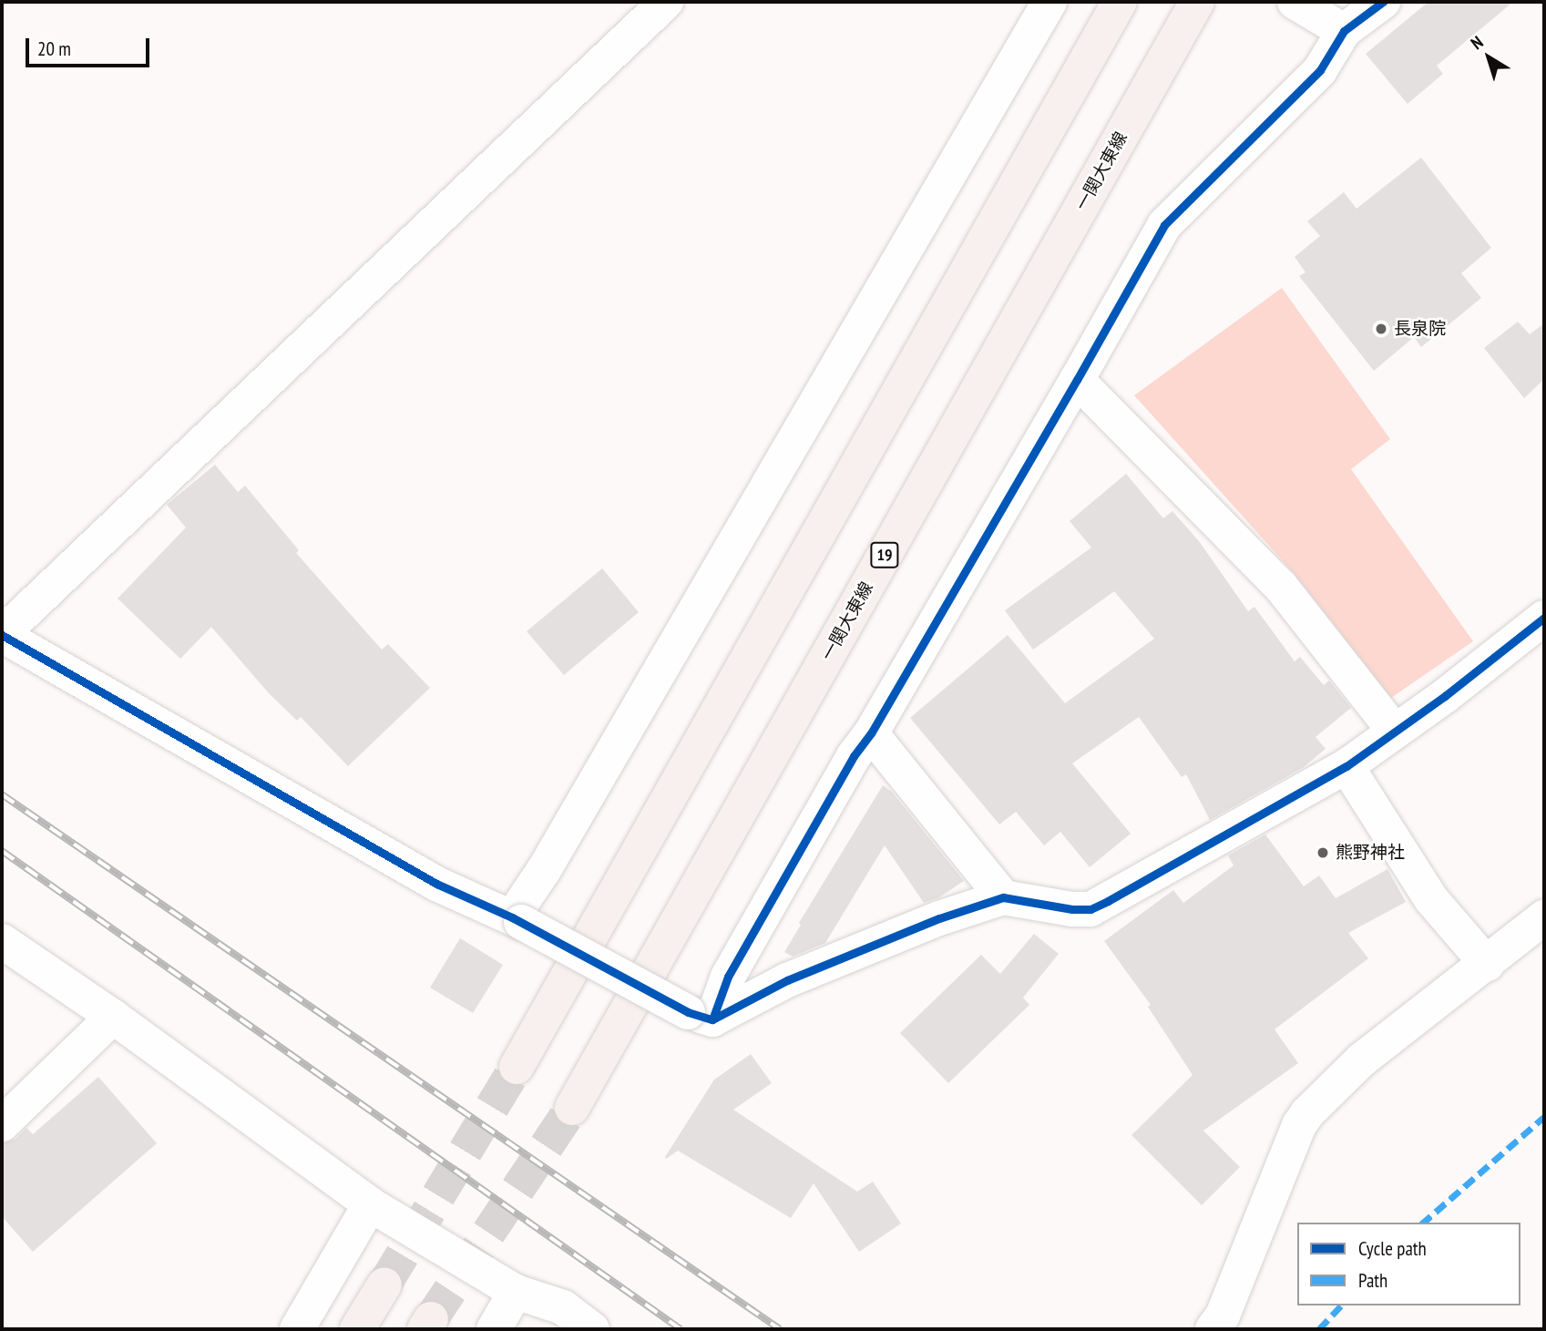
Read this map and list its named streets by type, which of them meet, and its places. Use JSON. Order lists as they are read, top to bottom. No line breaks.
{"streets":{"main road":["一関大東線","19"]},"places":["長泉院","熊野神社"],"legend":["Cycle path","Path"],"scale_bar":"20 m","north":"top left"}
